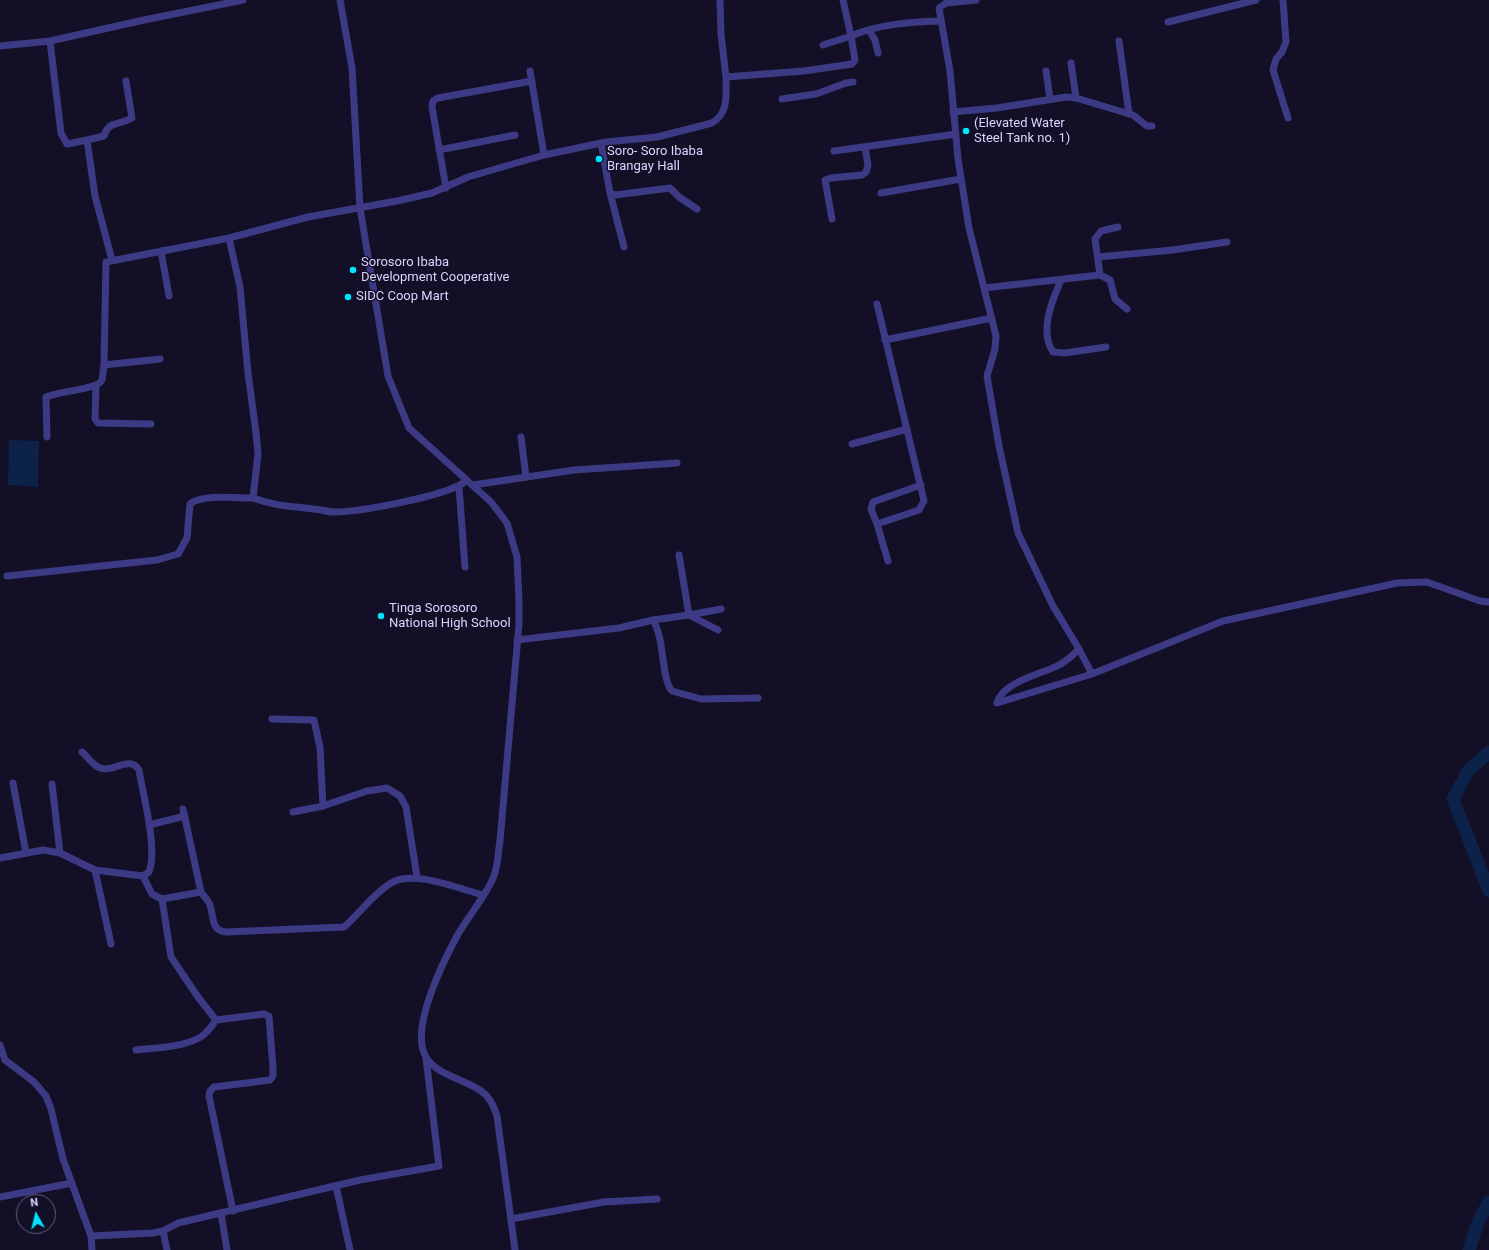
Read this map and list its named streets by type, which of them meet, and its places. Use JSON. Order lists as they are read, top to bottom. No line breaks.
{"places":["(Elevated Water Steel Tank no. 1)","Soro- Soro Ibaba Brangay Hall","Sorosoro Ibaba Development Cooperative","SIDC Coop Mart","Tinga Sorosoro National High School"],"north":"top"}
